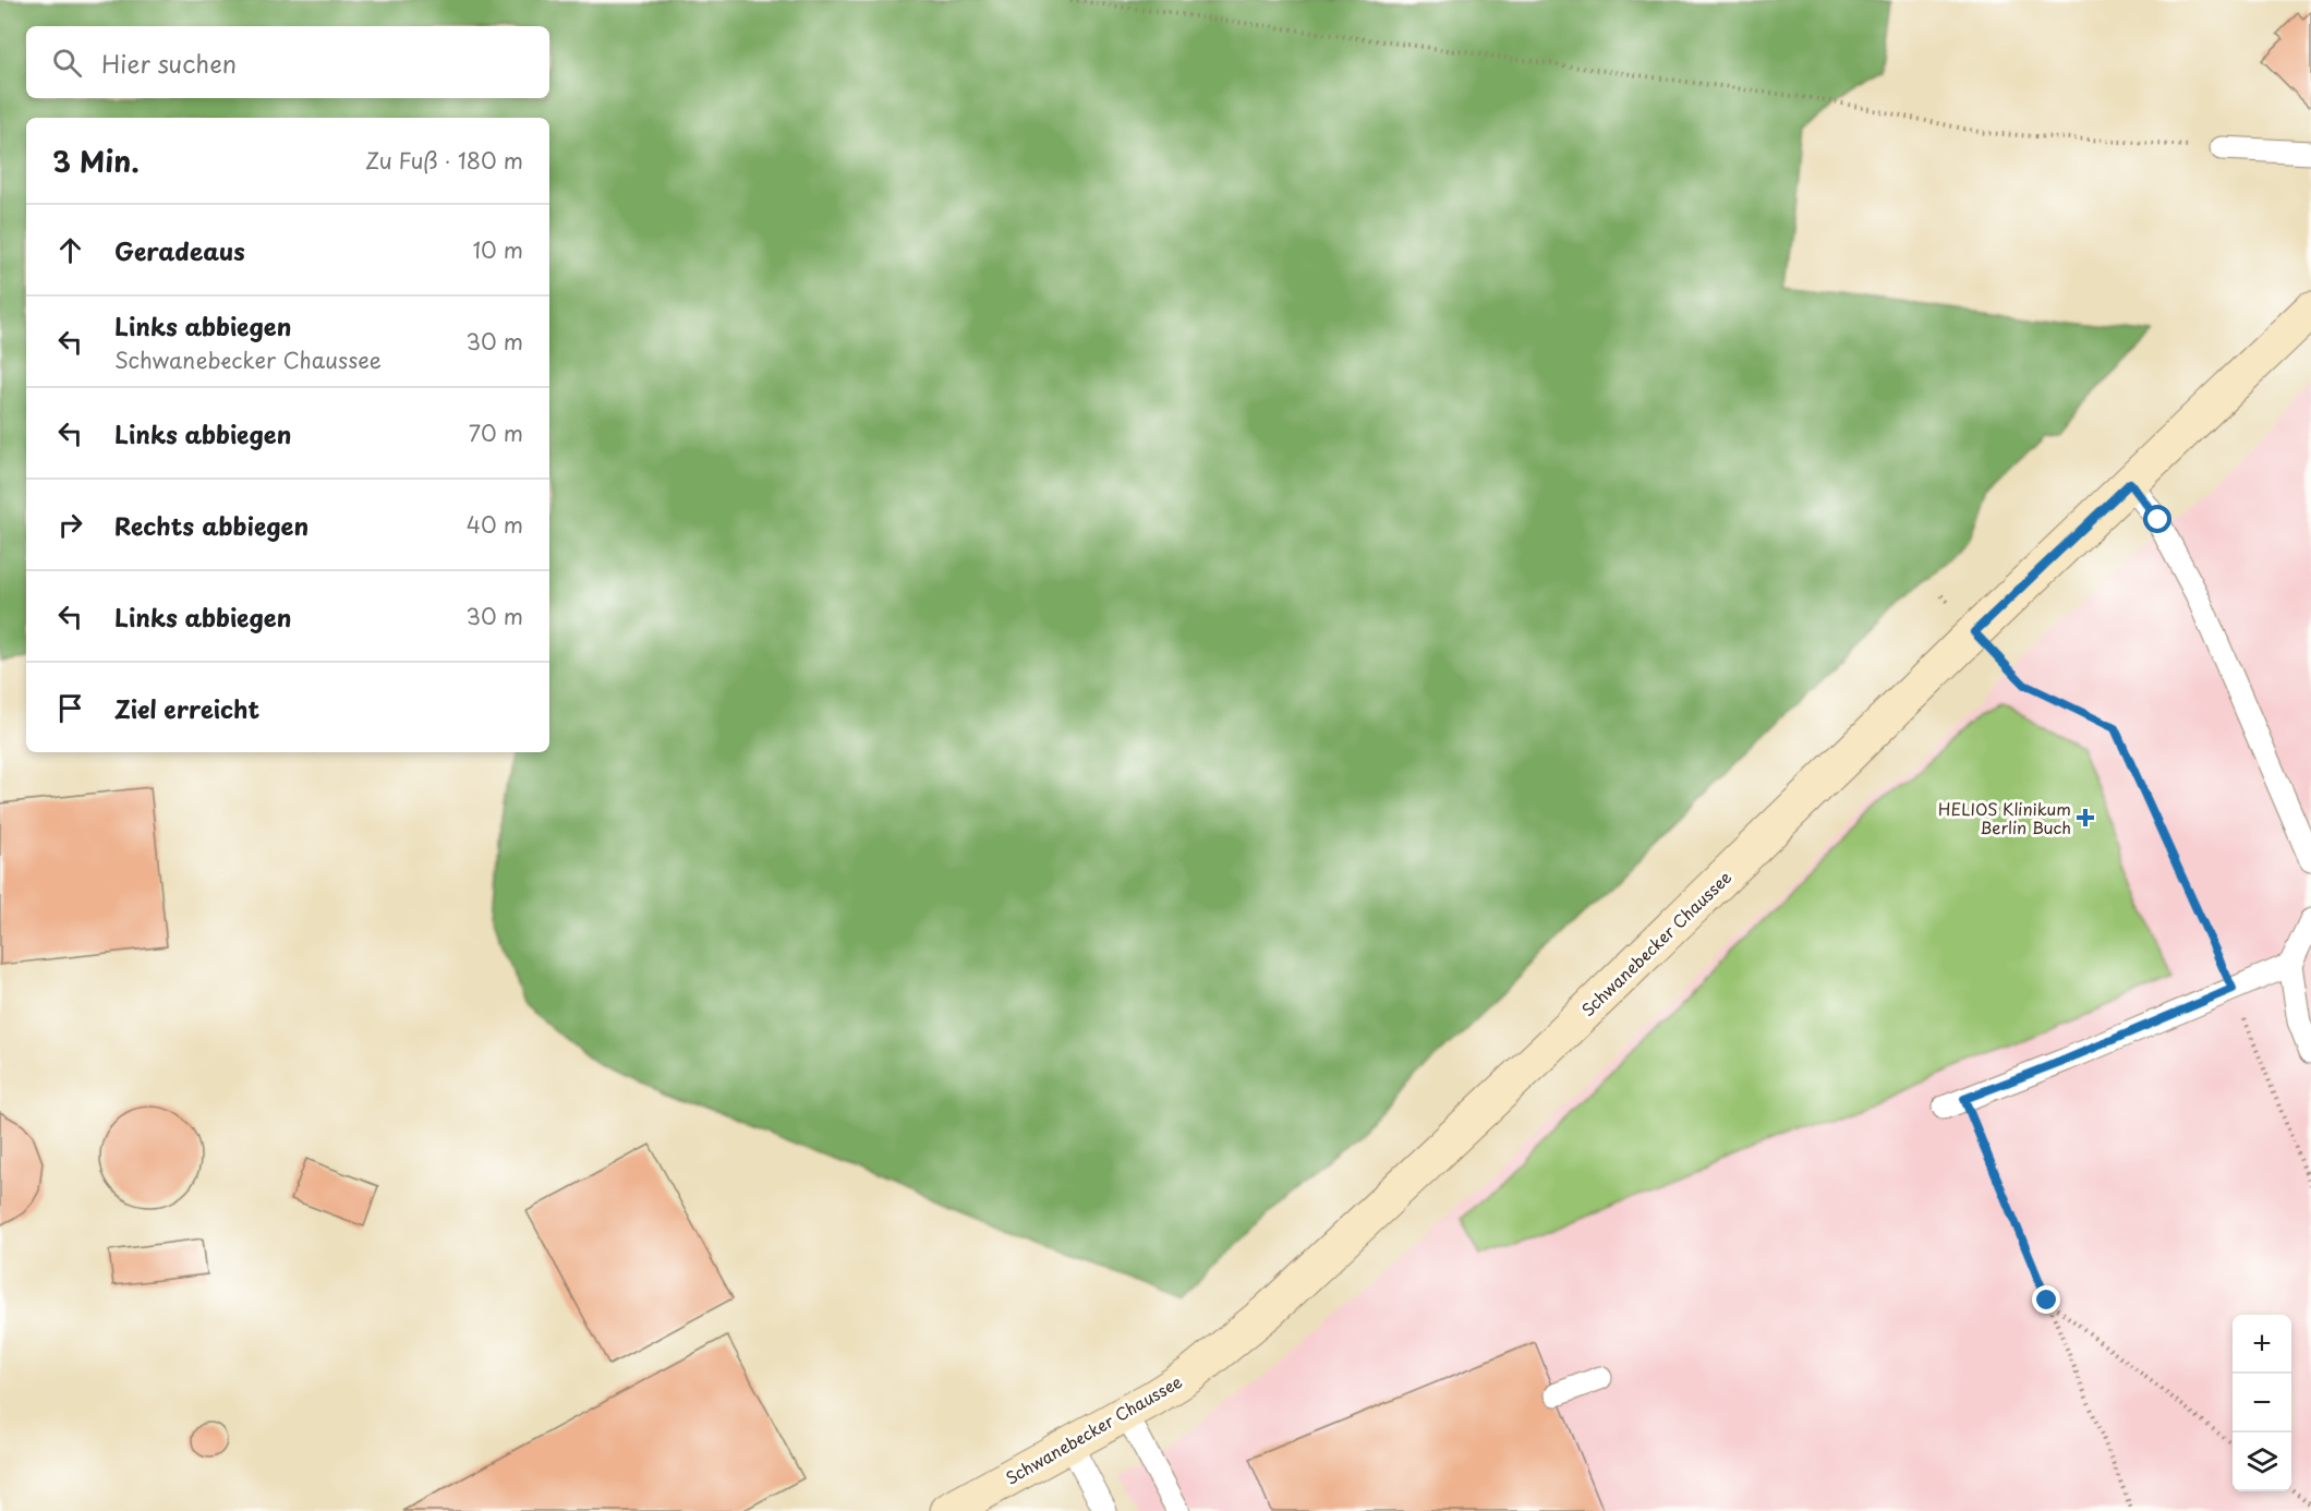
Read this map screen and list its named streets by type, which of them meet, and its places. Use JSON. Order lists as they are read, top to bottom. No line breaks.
{"streets":{"main road":["Schwanebecker Chaussee"]},"places":{"health":["HELIOS Klinikum Berlin Buch"]},"page":{"search":"Hier suchen","heading":["3 Min.","Zu Fuß · 180 m"],"list":[["Geradeaus","10 m"],["Links abbiegen","Schwanebecker Chaussee","30 m"],["Links abbiegen","70 m"],["Rechts abbiegen","40 m"],["Links abbiegen","30 m"],"Ziel erreicht"],"map_buttons":["+","−"]}}
